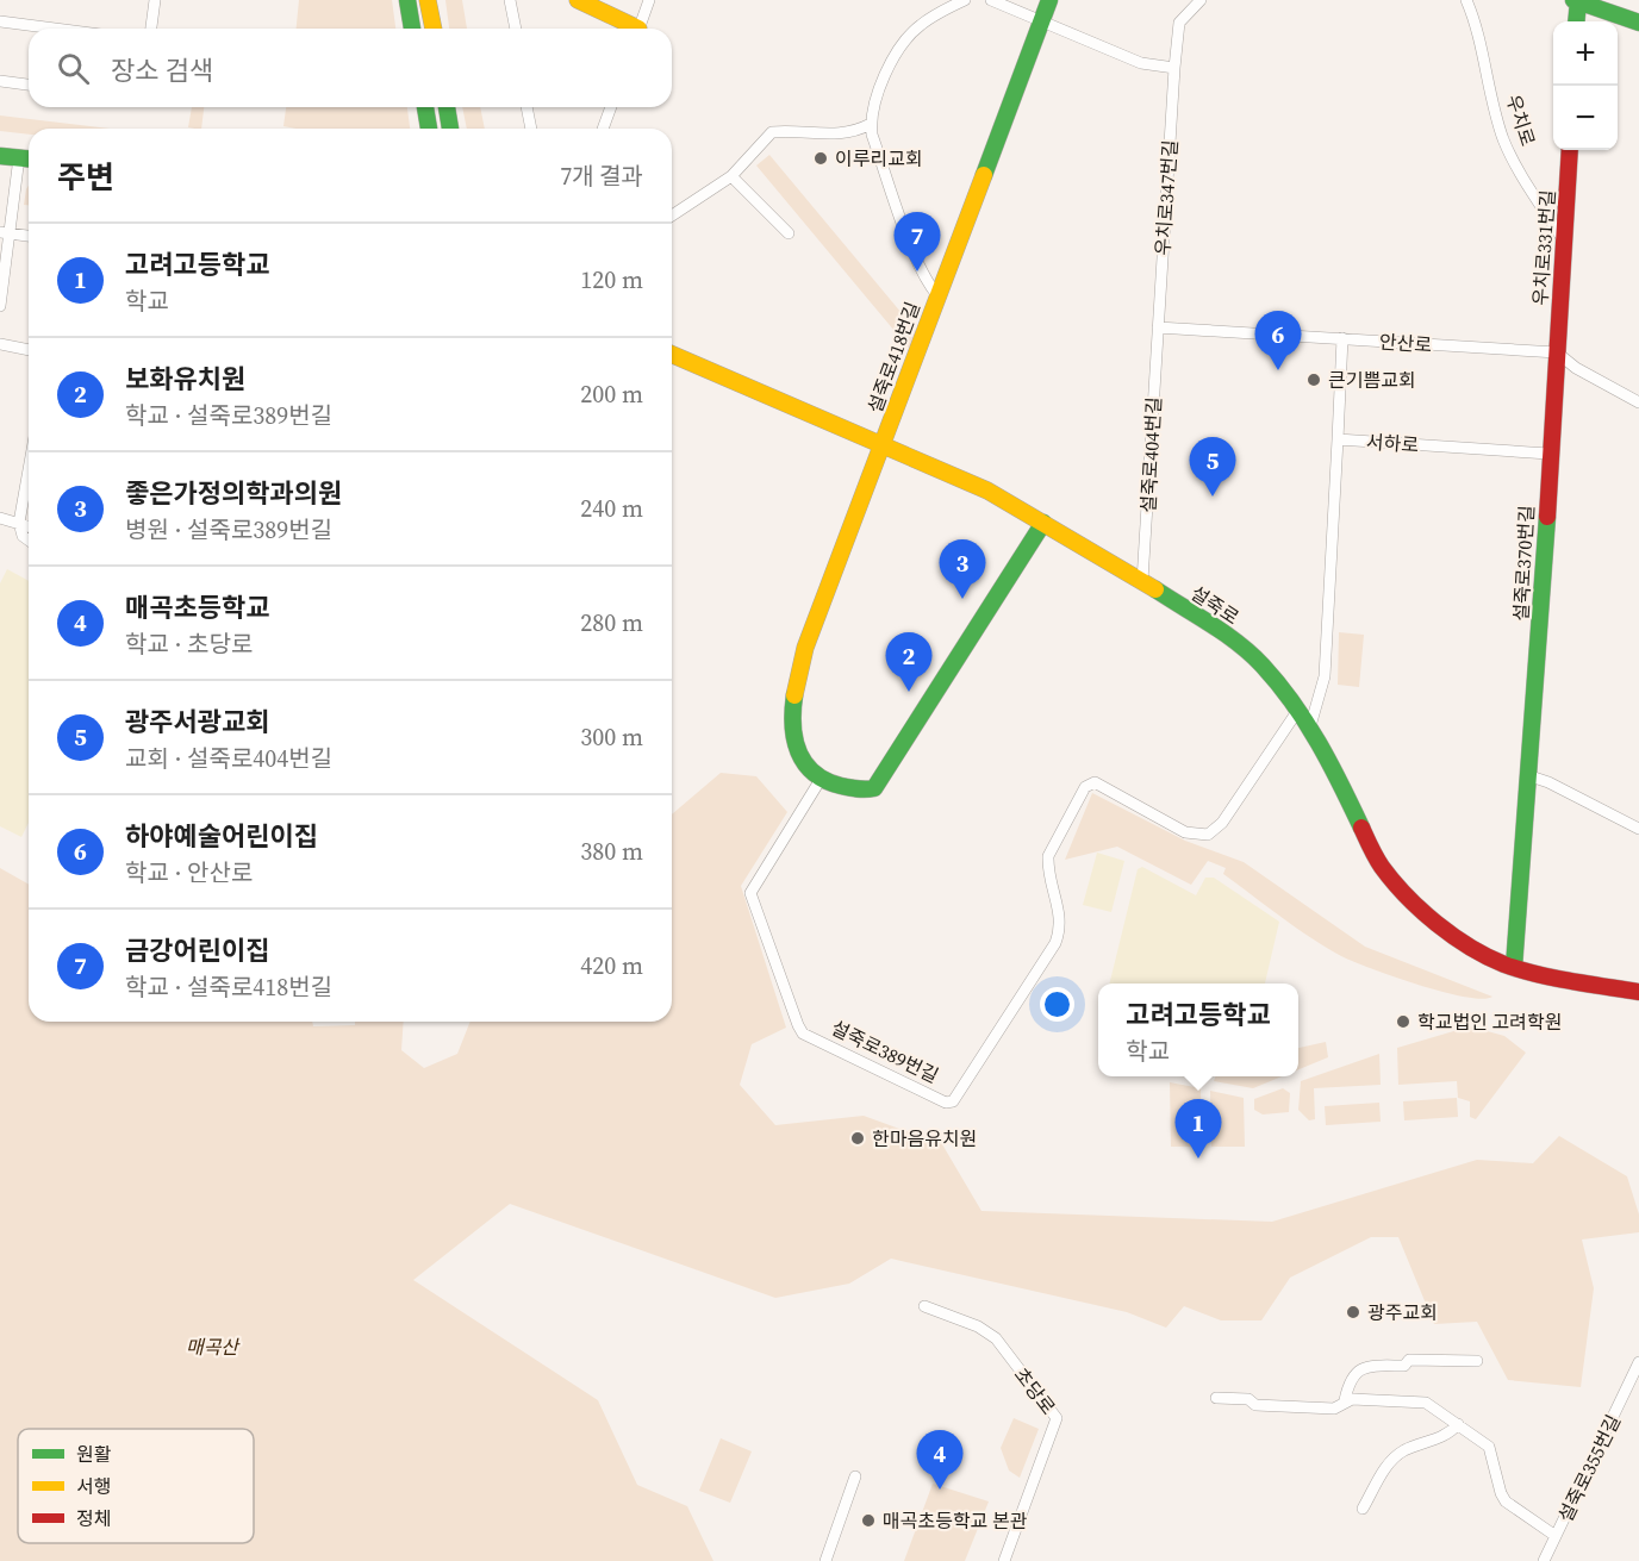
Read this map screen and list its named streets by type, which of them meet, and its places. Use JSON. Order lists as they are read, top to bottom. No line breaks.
{"streets":{"street":["우치로","우치로347번길","우치로331번길","안산로","설죽로418번길","서하로","설죽로404번길","설죽로370번길","설죽로","설죽로389번길","초당로","설죽로355번길"]},"crossings":[["우치로","우치로331번길"],["우치로347번길","안산로"],["우치로347번길","설죽로404번길"],["우치로331번길","안산로"],["우치로331번길","설죽로370번길"],["안산로","서하로"],["안산로","설죽로404번길"],["안산로","설죽로370번길"],["설죽로418번길","설죽로"],["설죽로418번길","설죽로389번길"],["서하로","설죽로370번길"],["설죽로404번길","설죽로"],["설죽로370번길","설죽로"],["설죽로","설죽로389번길"]],"parks":["매곡산"],"places":["이루리교회","큰기쁨교회","학교법인 고려학원","한마음유치원","광주교회","매곡초등학교 본관"],"legend":["원활","서행","정체"],"page":{"map_buttons":["+","−"],"search":"장소 검색","heading":["주변","7개 결과"],"pins":["7","6","5","3","2","1","4"],"list":[{"mark":"1","name":"고려고등학교","note":"학교","value":"120 m"},{"mark":"2","name":"보화유치원","note":"학교 · 설죽로389번길","value":"200 m"},{"mark":"3","name":"좋은가정의학과의원","note":"병원 · 설죽로389번길","value":"240 m"},{"mark":"4","name":"매곡초등학교","note":"학교 · 초당로","value":"280 m"},{"mark":"5","name":"광주서광교회","note":"교회 · 설죽로404번길","value":"300 m"},{"mark":"6","name":"하야예술어린이집","note":"학교 · 안산로","value":"380 m"},{"mark":"7","name":"금강어린이집","note":"학교 · 설죽로418번길","value":"420 m"}],"popup":["고려고등학교","학교"]}}
